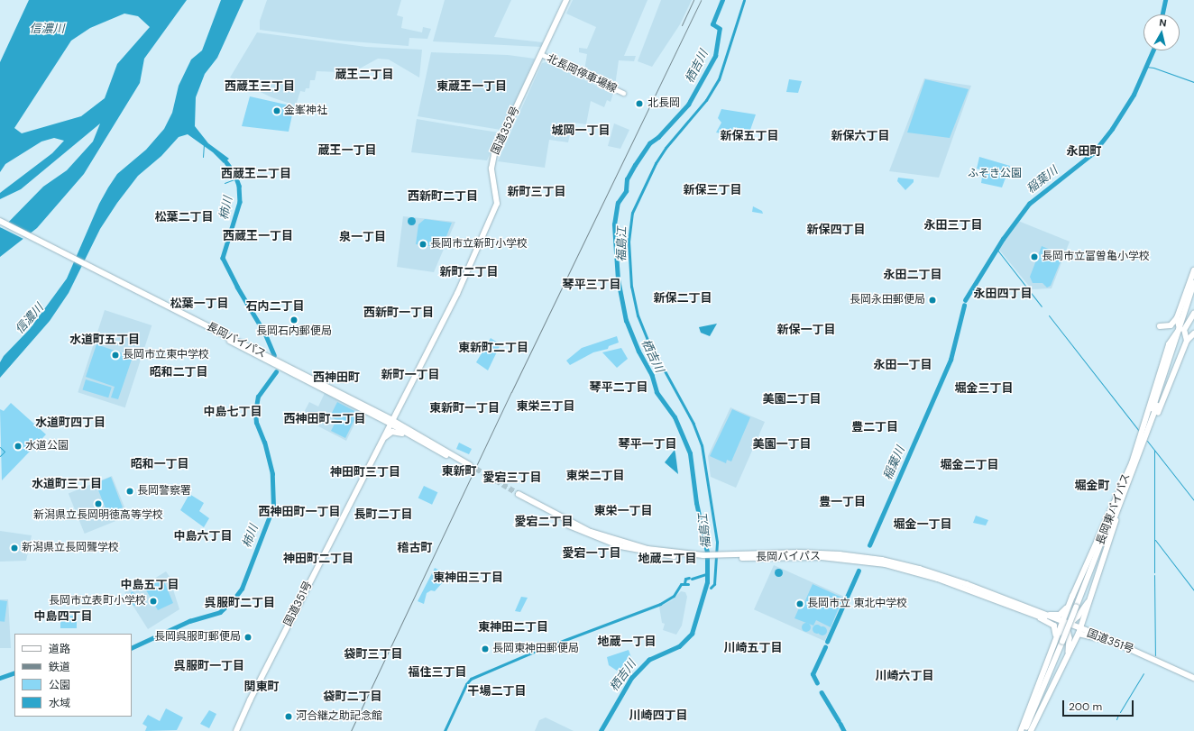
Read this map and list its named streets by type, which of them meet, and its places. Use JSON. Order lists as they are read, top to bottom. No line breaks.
{"streets":{"highway":["国道352号","長岡バイパス","長岡東バイパス","国道351号"],"main road":["北長岡停車場線"]},"crossings":[["北長岡停車場線","国道352号"],["国道352号","長岡バイパス"],["国道352号","国道351号"],["長岡バイパス","長岡東バイパス"],["長岡バイパス","国道351号"]],"districts":["蔵王二丁目","西蔵王三丁目","東蔵王一丁目","城岡一丁目","新保五丁目","新保六丁目","蔵王一丁目","永田町","西蔵王二丁目","新保三丁目","新町三丁目","西新町二丁目","松葉二丁目","永田三丁目","新保四丁目","西蔵王一丁目","泉一丁目","新町二丁目","永田二丁目","琴平三丁目","永田四丁目","新保二丁目","松葉一丁目","石内二丁目","西新町一丁目","新保一丁目","水道町五丁目","東新町二丁目","永田一丁目","昭和二丁目","新町一丁目","西神田町","琴平二丁目","堀金三丁目","美園二丁目","東栄三丁目","東新町一丁目","中島七丁目","西神田町二丁目","水道町四丁目","豊二丁目","琴平一丁目","美園一丁目","昭和一丁目","堀金二丁目","東新町","神田町三丁目","東栄二丁目","愛宕三丁目","水道町三丁目","堀金町","豊一丁目","東栄一丁目","西神田町一丁目","長町二丁目","愛宕二丁目","堀金一丁目","中島六丁目","稽古町","愛宕一丁目","神田町二丁目","地蔵二丁目","東神田三丁目","中島五丁目","呉服町二丁目","中島四丁目","東神田二丁目","地蔵一丁目","川崎五丁目","袋町三丁目","呉服町一丁目","福住三丁目","川崎六丁目","関東町","干場二丁目","袋町二丁目","川崎四丁目"],"water":["信濃川","栖吉川","稲葉川","柿川","福島江"],"parks":["ふそき公園"],"places":["北長岡","金峯神社","長岡市立新町小学校","長岡市立富曽亀小学校","長岡永田郵便局","長岡石内郵便局","長岡市立東中学校","水道公園","長岡警察署","新潟県立長岡明徳高等学校","新潟県立長岡聾学校","長岡市立表町小学校","長岡市立 東北中学校","長岡呉服町郵便局","長岡東神田郵便局","河合継之助記念館"],"legend":["道路","鉄道","公園","水域"],"scale_bar":"200 m","north":"top"}
